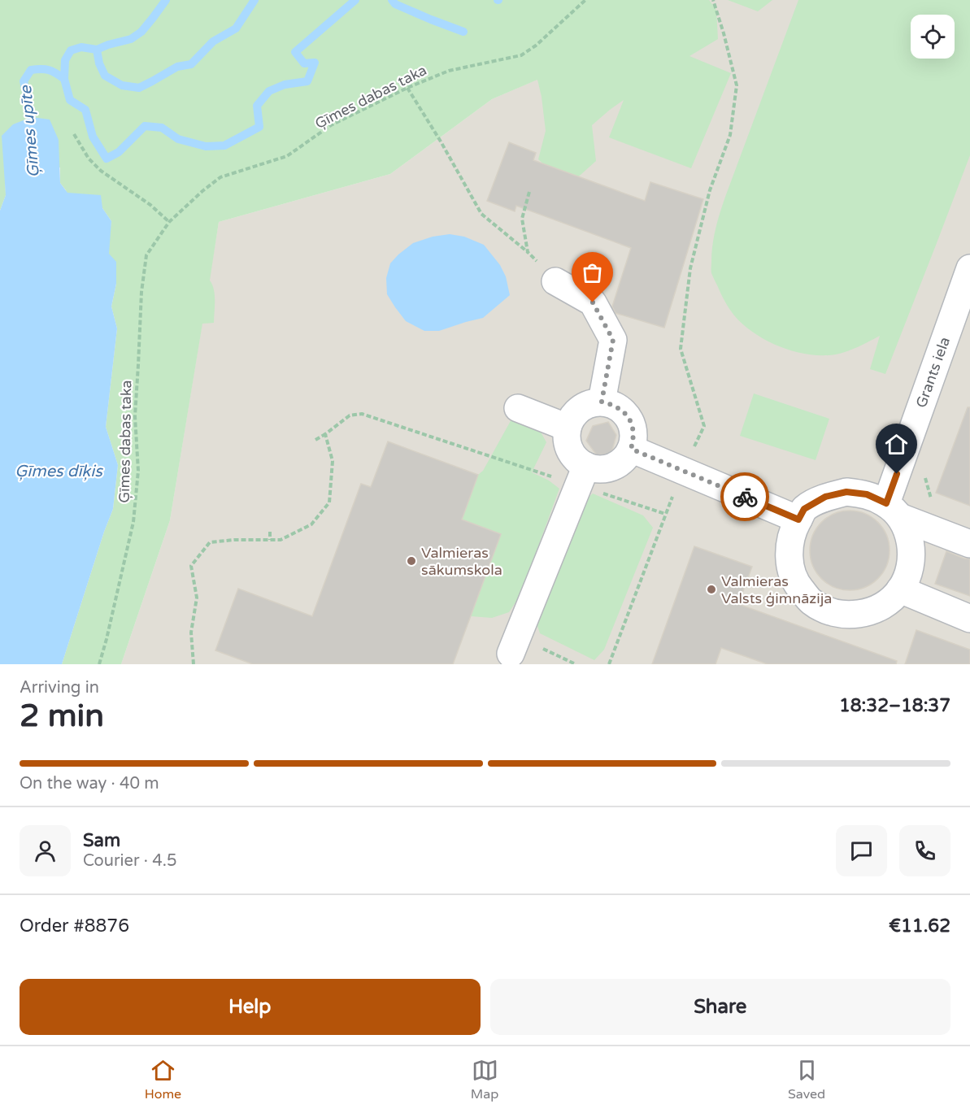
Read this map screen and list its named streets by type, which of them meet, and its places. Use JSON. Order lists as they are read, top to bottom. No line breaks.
{"streets":{"street":["Grants iela"],"path":["Ģīmes dabas taka"]},"water":["Ģīmes upīte","Ģīmes dīķis"],"places":["Valmieras sākumskola","Valmieras Valsts ģimnāzija"],"page":{"heading":["2 min","Arriving in","18:32–18:37"],"panel":["Sam","Courier · 4.5","Order #8876","€11.62"],"bar":"On the way · 40 m","buttons":["Help","Share"],"tabs":["Home","Map","Saved"]}}
